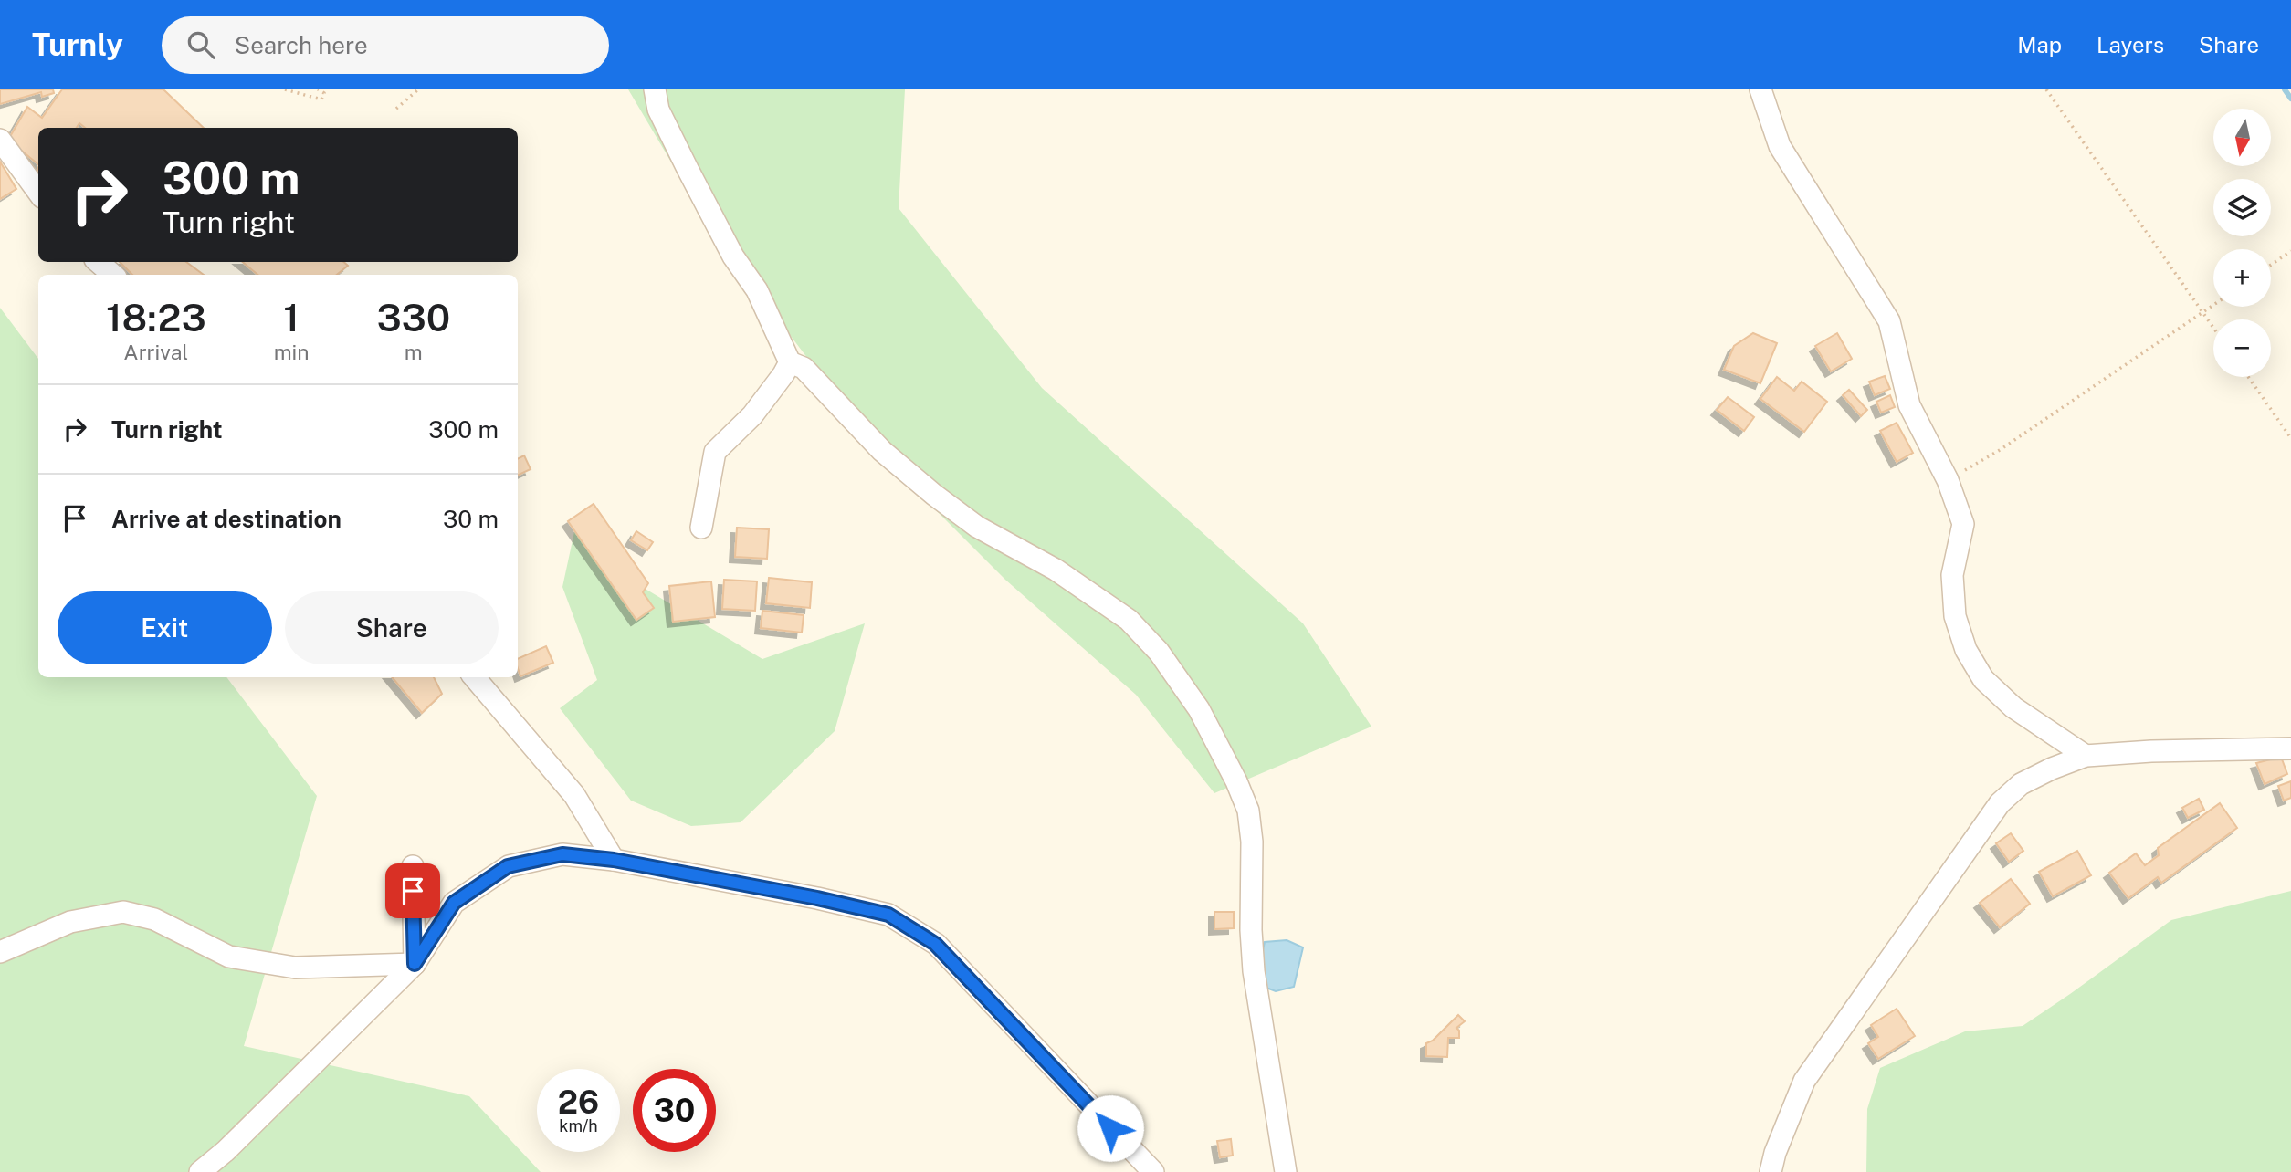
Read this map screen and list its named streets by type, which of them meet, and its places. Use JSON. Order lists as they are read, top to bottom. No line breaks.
{"north":"bottom","page":{"header":"Turnly","search":"Search here","nav":["Map","Layers","Share"],"map_buttons":["+","−"],"turn":["300 m","Turn right"],"eta":["18:23","Arrival","1","min","330","m"],"list":[{"name":"Turn right","value":"300 m"},{"name":"Arrive at destination","value":"30 m"}],"buttons":["Exit","Share"],"speed":"26 km/h","limit":"30"}}
